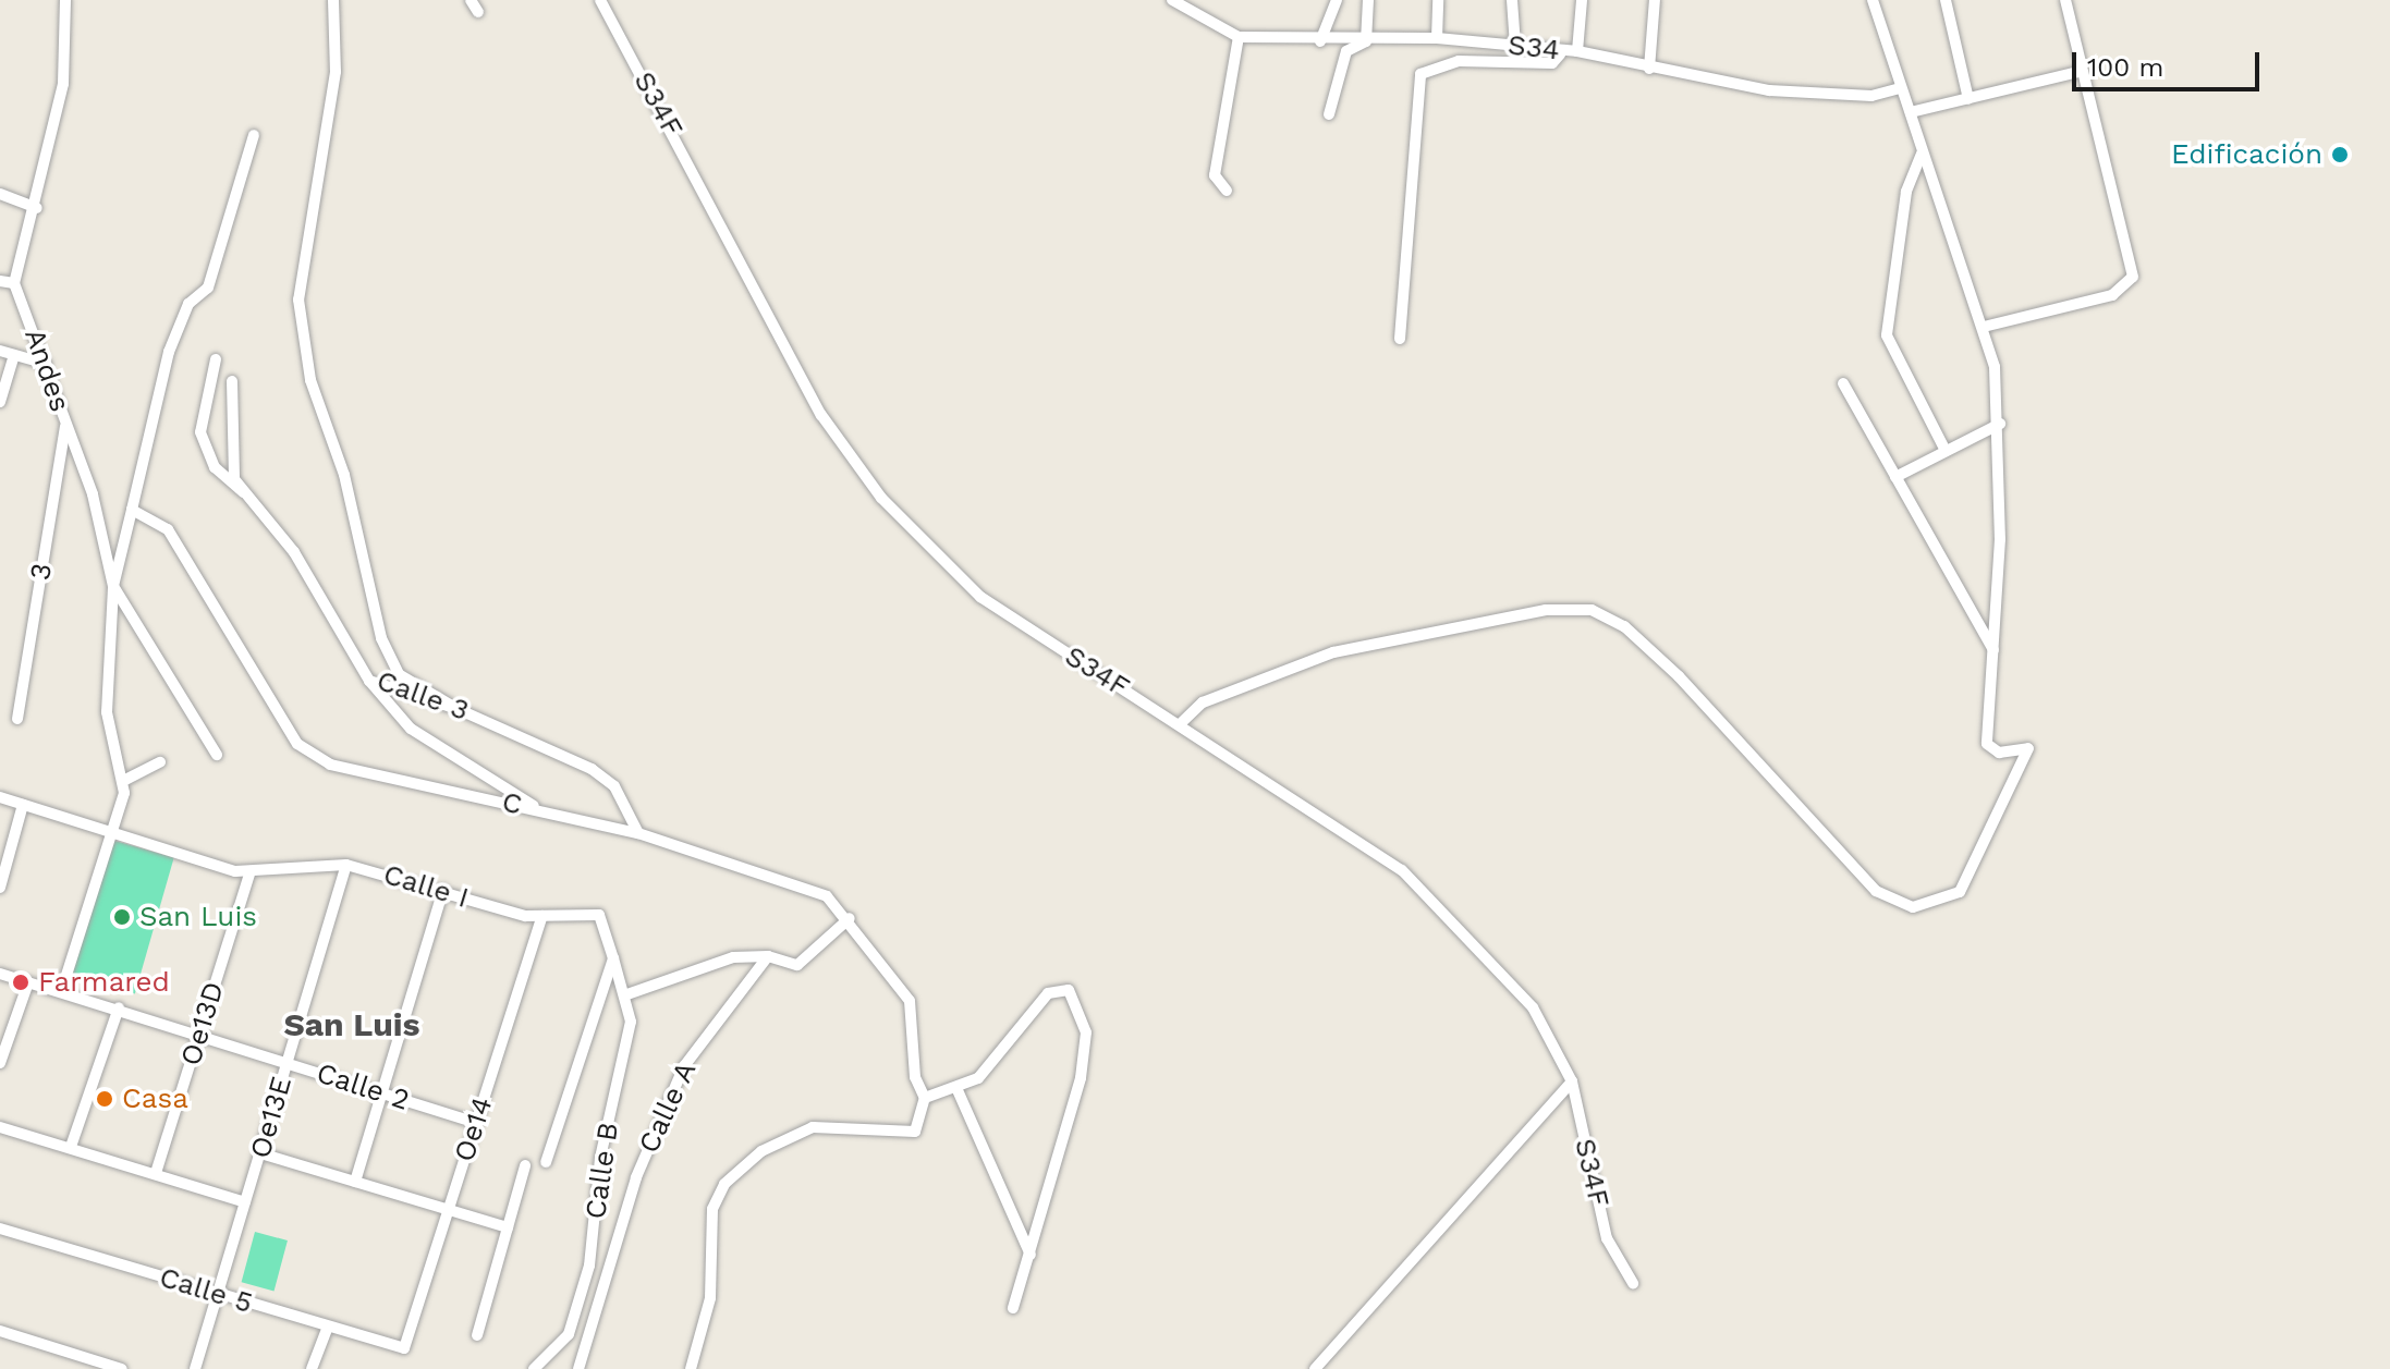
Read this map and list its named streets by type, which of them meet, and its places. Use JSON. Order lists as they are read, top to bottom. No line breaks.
{"streets":{"street":["S34","S34F","Andes","3","Calle 3","C","Calle I","Oe13D","Calle 2","Calle A","Oe13E","Oe14","Calle B","Calle 5"]},"crossings":[["Andes","3"],["Calle 3","C"],["Calle I","Oe13D"],["Calle I","Oe13E"],["Calle I","Oe14"],["Calle I","Calle B"],["Oe13D","Calle 2"],["Calle 2","Oe13E"],["Calle 2","Oe14"],["Oe13E","Calle 5"],["Oe14","Calle 5"]],"districts":["San Luis"],"places":["Edificación","San Luis","Farmared","Casa"],"scale_bar":"100 m"}
